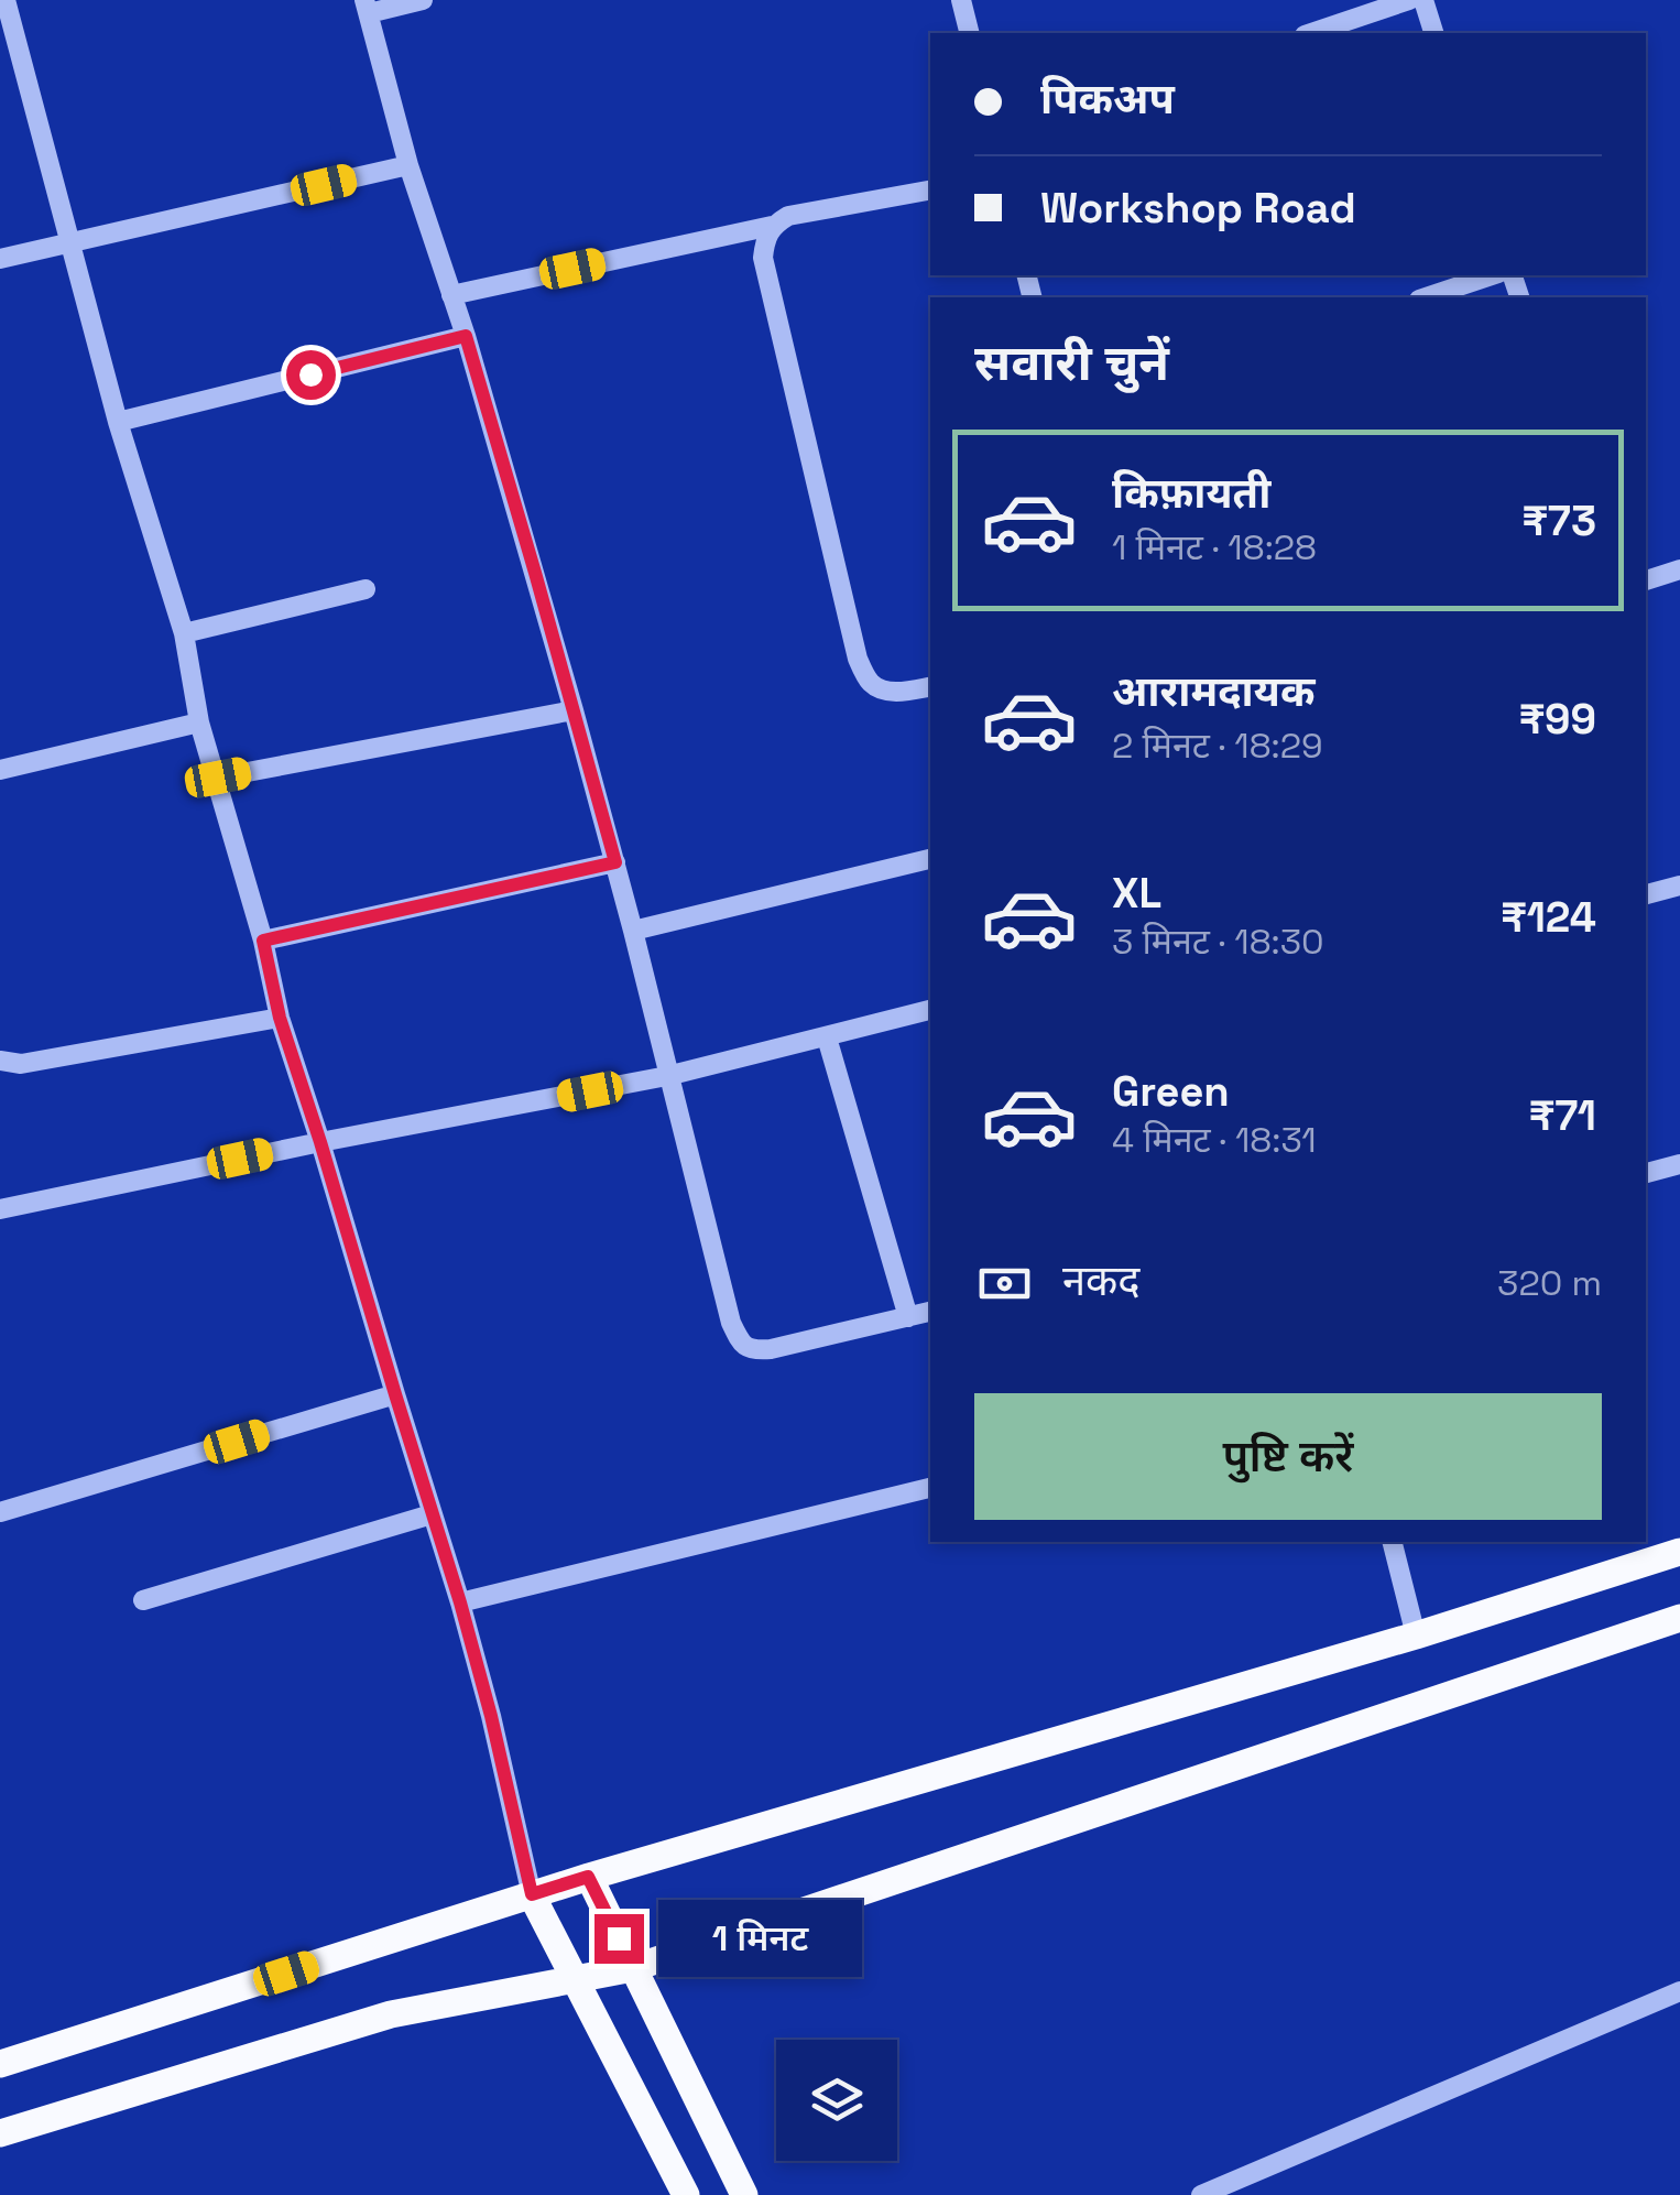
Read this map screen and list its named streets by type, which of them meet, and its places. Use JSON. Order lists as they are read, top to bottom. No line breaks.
{"page":{"banner":["पिकअप","Workshop Road"],"heading":"सवारी चुनें","list":[{"name":"किफ़ायती","note":"1 मिनट · 18:28","value":"₹73"},{"name":"आरामदायक","note":"2 मिनट · 18:29","value":"₹99"},{"name":"XL","note":"3 मिनट · 18:30","value":"₹124"},{"name":"Green","note":"4 मिनट · 18:31","value":"₹71"}],"pay":["नकद","320 m"],"buttons":"पुष्टि करें","bubble":"1 मिनट"}}
